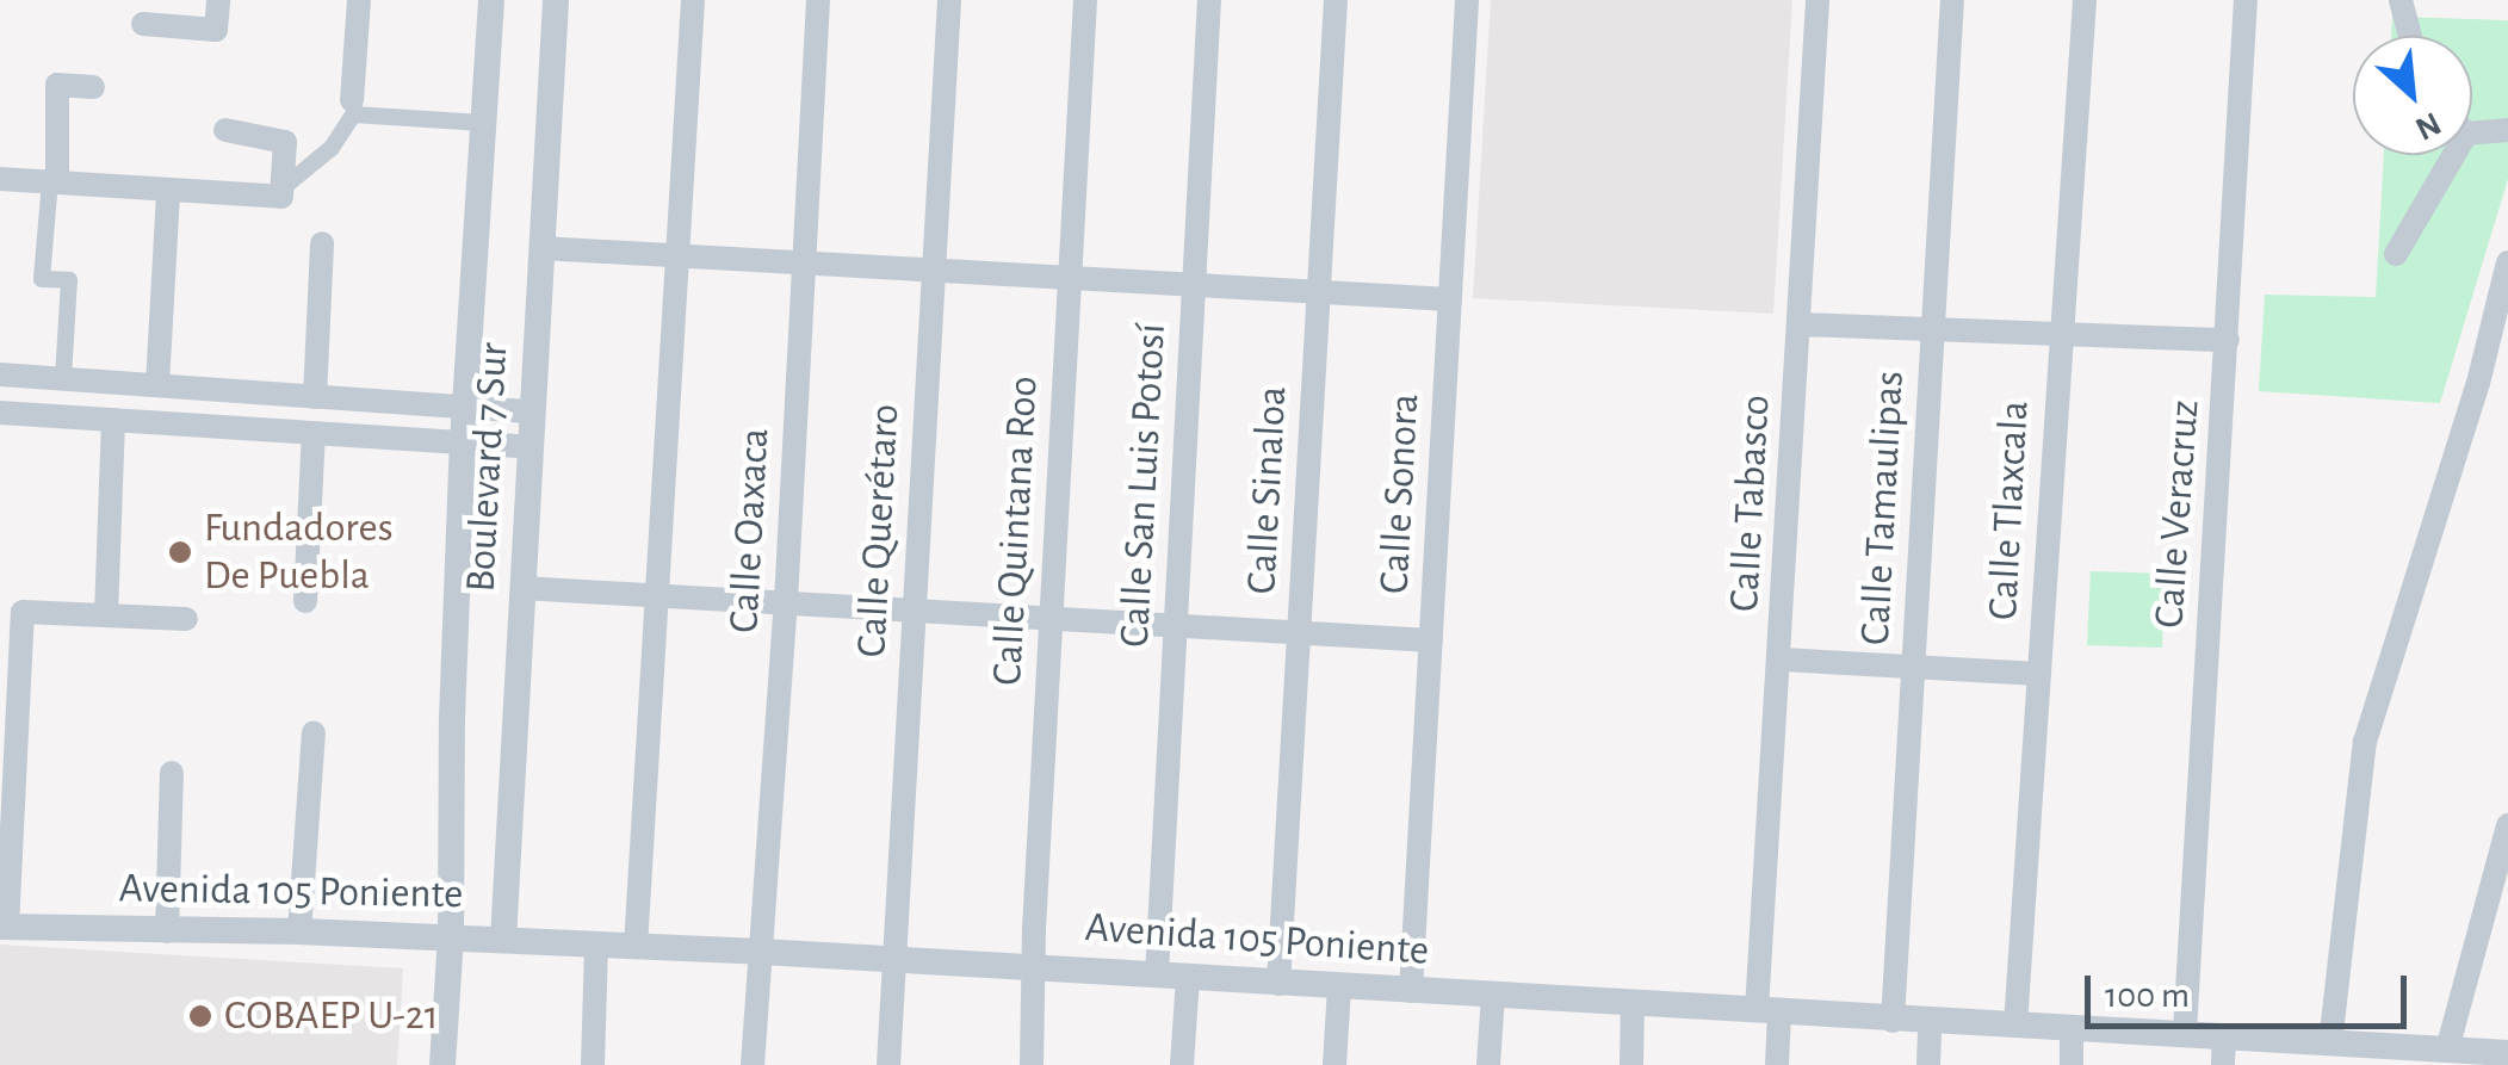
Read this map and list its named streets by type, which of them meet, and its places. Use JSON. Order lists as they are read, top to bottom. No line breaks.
{"streets":{"street":["Boulevard 7 Sur","Calle San Luis Potosí","Calle Sinaloa","Calle Sonora","Calle Tabasco","Calle Tamaulipas","Calle Tlaxcala","Calle Veracruz","Calle Oaxaca","Calle Querétaro","Calle Quintana Roo","Avenida 105 Poniente"]},"crossings":[["Boulevard 7 Sur","Avenida 105 Poniente"],["Calle San Luis Potosí","Avenida 105 Poniente"],["Calle Sinaloa","Avenida 105 Poniente"],["Calle Sonora","Avenida 105 Poniente"],["Calle Tabasco","Avenida 105 Poniente"],["Calle Tamaulipas","Avenida 105 Poniente"],["Calle Tlaxcala","Avenida 105 Poniente"],["Calle Veracruz","Avenida 105 Poniente"],["Calle Oaxaca","Avenida 105 Poniente"],["Calle Querétaro","Avenida 105 Poniente"],["Calle Quintana Roo","Avenida 105 Poniente"]],"places":["Fundadores De Puebla","COBAEP U-21"],"scale_bar":"100 m","north":"bottom right"}
